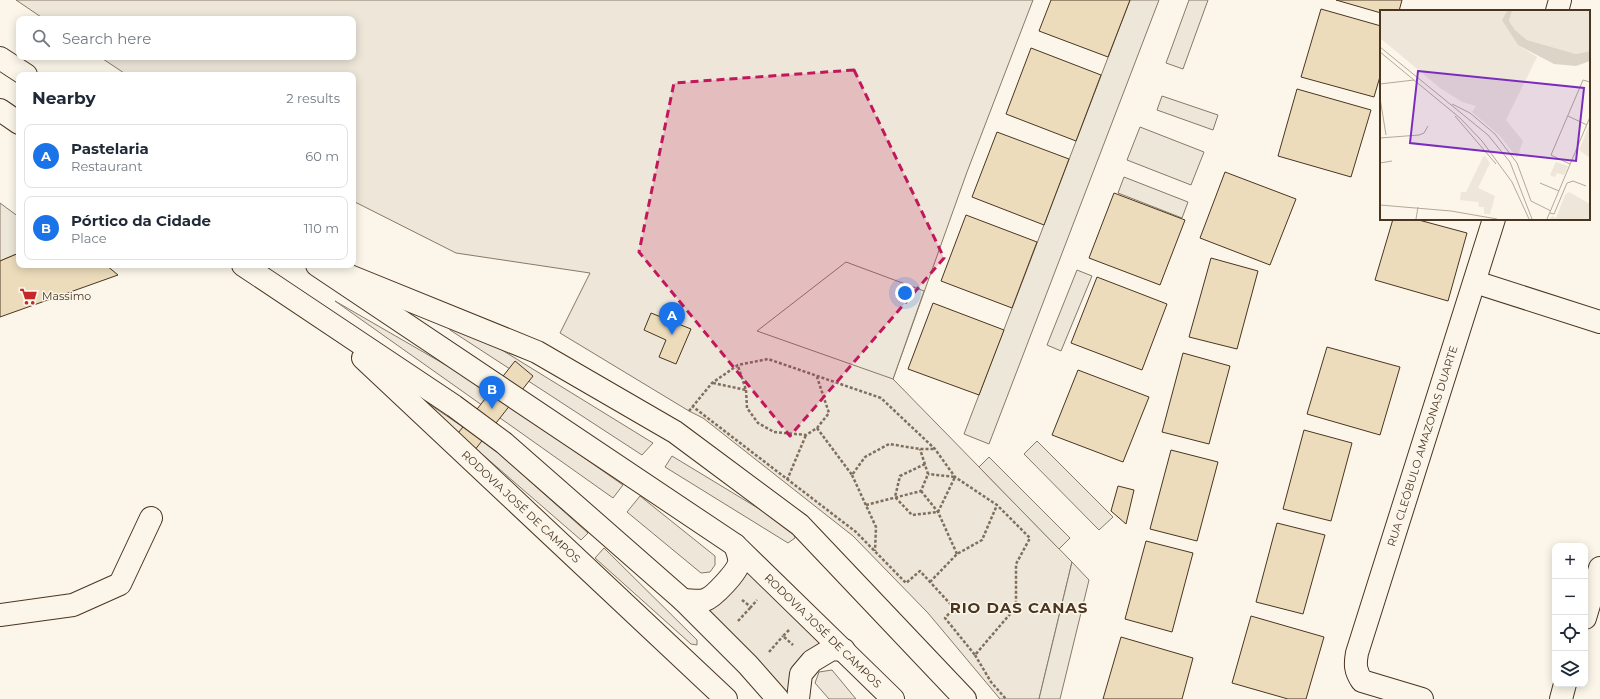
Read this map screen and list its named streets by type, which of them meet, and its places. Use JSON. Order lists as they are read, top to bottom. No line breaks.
{"streets":{"main road":["RUA CLEÓBULO AMAZONAS DUARTE","RODOVIA JOSÉ DE CAMPOS"]},"districts":["RIO DAS CANAS"],"places":{"supermarket":["Massimo"]},"page":{"search":"Search here","heading":["Nearby","2 results"],"list":[{"mark":"A","name":"Pastelaria","note":"Restaurant","value":"60 m"},{"mark":"B","name":"Pórtico da Cidade","note":"Place","value":"110 m"}],"pins":["A","B"],"map_buttons":["+","−"]}}
